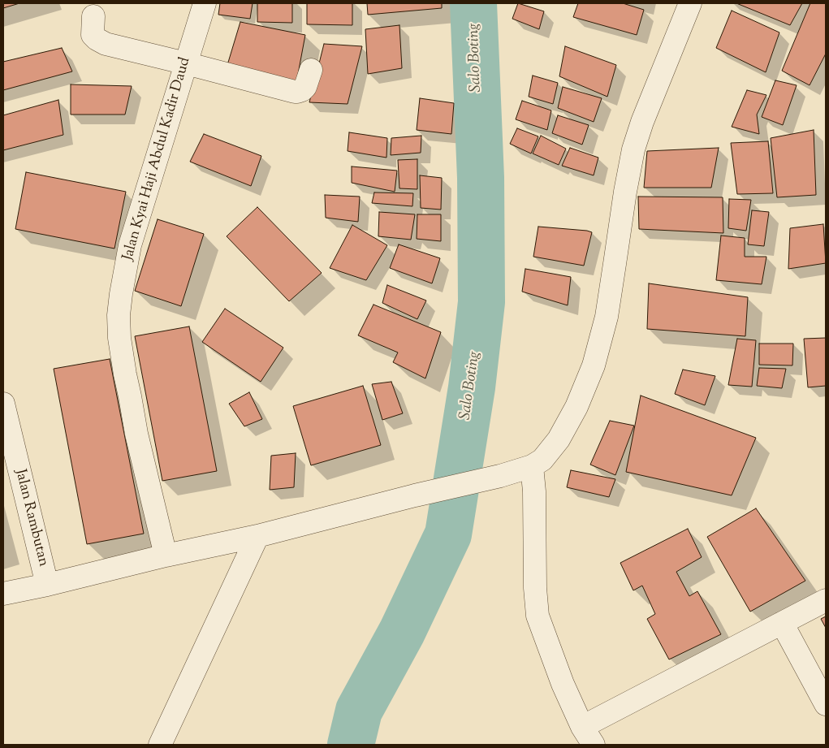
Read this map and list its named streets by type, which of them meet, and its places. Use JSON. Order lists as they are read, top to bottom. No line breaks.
{"streets":{"street":["Jalan Kyai Haji Abdul Kadir Daud","Jalan Rambutan"]},"water":["Salo Boting"]}
